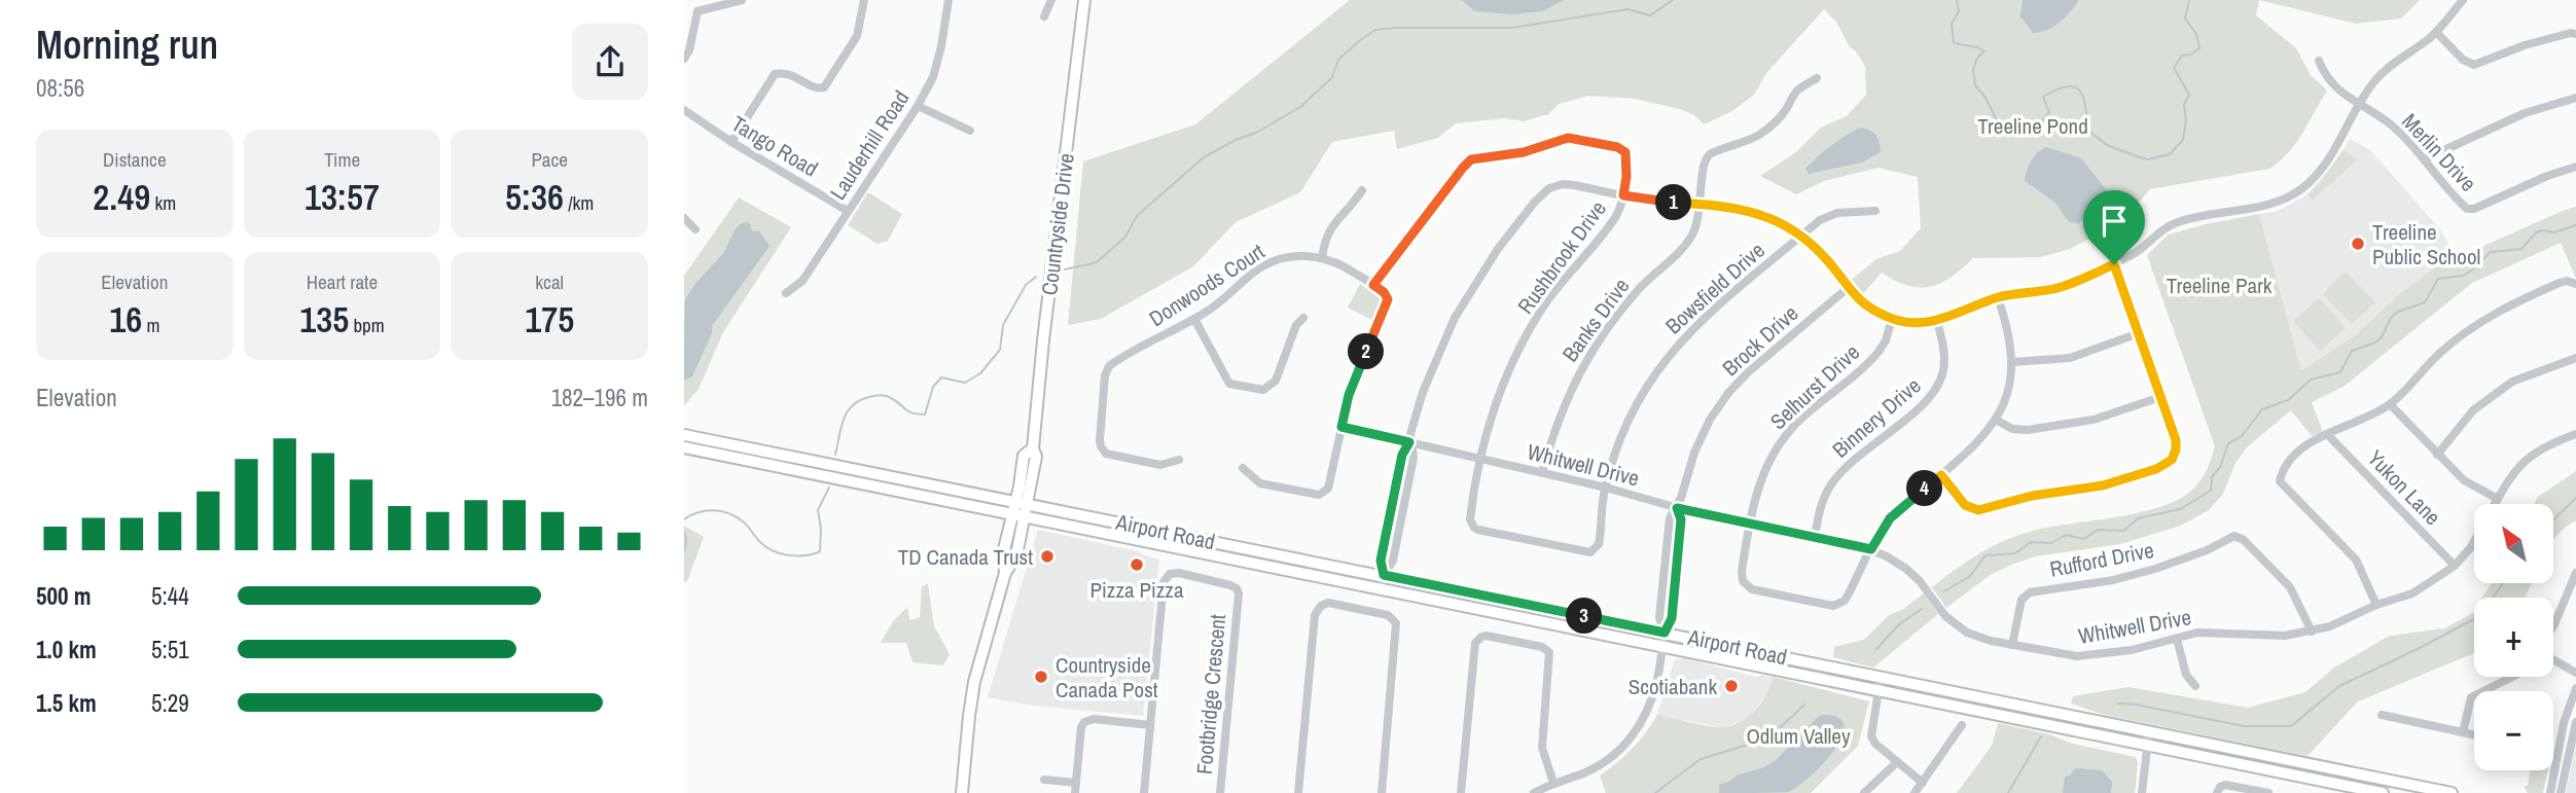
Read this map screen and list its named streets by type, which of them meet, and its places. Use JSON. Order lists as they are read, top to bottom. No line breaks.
{"streets":{"main road":["Countryside Drive","Airport Road"],"street":["Lauderhill Road","Tango Road","Merlin Drive","Rushbrook Drive","Donwoods Court","Bowsfield Drive","Banks Drive","Brock Drive","Selhurst Drive","Binnery Drive","Whitwell Drive","Yukon Lane","Rufford Drive","Footbridge Crescent"]},"crossings":[["Lauderhill Road","Tango Road"],["Countryside Drive","Airport Road"],["Rushbrook Drive","Bowsfield Drive"],["Rushbrook Drive","Whitwell Drive"],["Bowsfield Drive","Whitwell Drive"],["Banks Drive","Whitwell Drive"],["Brock Drive","Whitwell Drive"],["Brock Drive","Airport Road"],["Selhurst Drive","Whitwell Drive"],["Binnery Drive","Whitwell Drive"],["Whitwell Drive","Yukon Lane"],["Whitwell Drive","Rufford Drive"]],"parks":["Treeline Pond","Treeline Park","Odlum Valley"],"places":["Treeline Public School","TD Canada Trust","Pizza Pizza","Countryside Canada Post","Scotiabank"],"north":"top left","page":{"heading":["Morning run","08:56"],"stats":[["Distance","2.49 km"],["Time","13:57"],["Pace","5:36 /km"],["Elevation","16 m"],["Heart rate","135 bpm"],["kcal","175"]],"pins":["1","2","4","3"],"chart":["Elevation","182–196 m"],"map_buttons":["+","−"],"list":[{"name":"500 m","note":"5:44"},{"name":"1.0 km","note":"5:51"},{"name":"1.5 km","note":"5:29"}]}}
